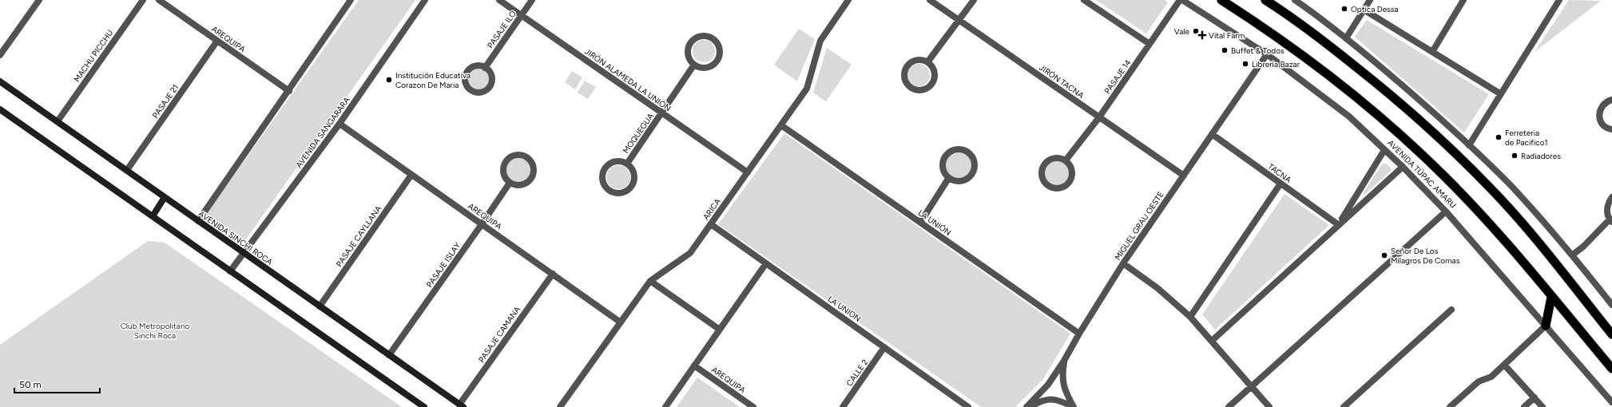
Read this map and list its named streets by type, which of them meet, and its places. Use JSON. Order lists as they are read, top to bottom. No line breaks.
{"streets":{"highway":["AVENIDA TÚPAC AMARU"],"main road":["AVENIDA SINCHI ROCA"],"street":["PASAJE ILO","AREQUIPA","MACHU PICCHU","PASAJE 14","JIRÓN ALAMEDA LA UNIÓN","JIRÓN TACNA","PASAJE 21","AVENIDA SANGARARA","MOQUEGUA","TACNA","ARICA","LA UNIÓN","MIGUEL GRAU OESTE","PASAJE CAYLLANA","PASAJE ISLAY","LA UNION","PASAJE CAMANA","CALLE 2"]},"crossings":[["PASAJE ILO","JIRÓN ALAMEDA LA UNIÓN"],["AREQUIPA","PASAJE 21"],["AREQUIPA","AVENIDA SANGARARA"],["AREQUIPA","ARICA"],["AREQUIPA","PASAJE CAYLLANA"],["AREQUIPA","PASAJE ISLAY"],["AREQUIPA","PASAJE CAMANA"],["MACHU PICCHU","AVENIDA SINCHI ROCA"],["PASAJE 14","JIRÓN TACNA"],["PASAJE 14","AVENIDA TÚPAC AMARU"],["JIRÓN ALAMEDA LA UNIÓN","MOQUEGUA"],["JIRÓN ALAMEDA LA UNIÓN","ARICA"],["JIRÓN TACNA","MIGUEL GRAU OESTE"],["PASAJE 21","AVENIDA SINCHI ROCA"],["AVENIDA SANGARARA","AVENIDA SINCHI ROCA"],["TACNA","MIGUEL GRAU OESTE"],["AVENIDA TÚPAC AMARU","MIGUEL GRAU OESTE"],["ARICA","LA UNIÓN"],["ARICA","LA UNION"],["LA UNIÓN","MIGUEL GRAU OESTE"],["PASAJE CAYLLANA","AVENIDA SINCHI ROCA"],["AVENIDA SINCHI ROCA","PASAJE ISLAY"],["AVENIDA SINCHI ROCA","PASAJE CAMANA"],["LA UNION","CALLE 2"]],"parks":["Club Metropolitano Sinchi Roca"],"places":{"other":["Optica Dessa","Vale","Buffet & Todos","Libreria Bazar","Institución Educativa Corazon De Maria","Ferreteria de Pacifico1","Radiadores","Señor De Los Milagros De Comas"],"health":["Vital Farm"]},"scale_bar":"50 m"}
